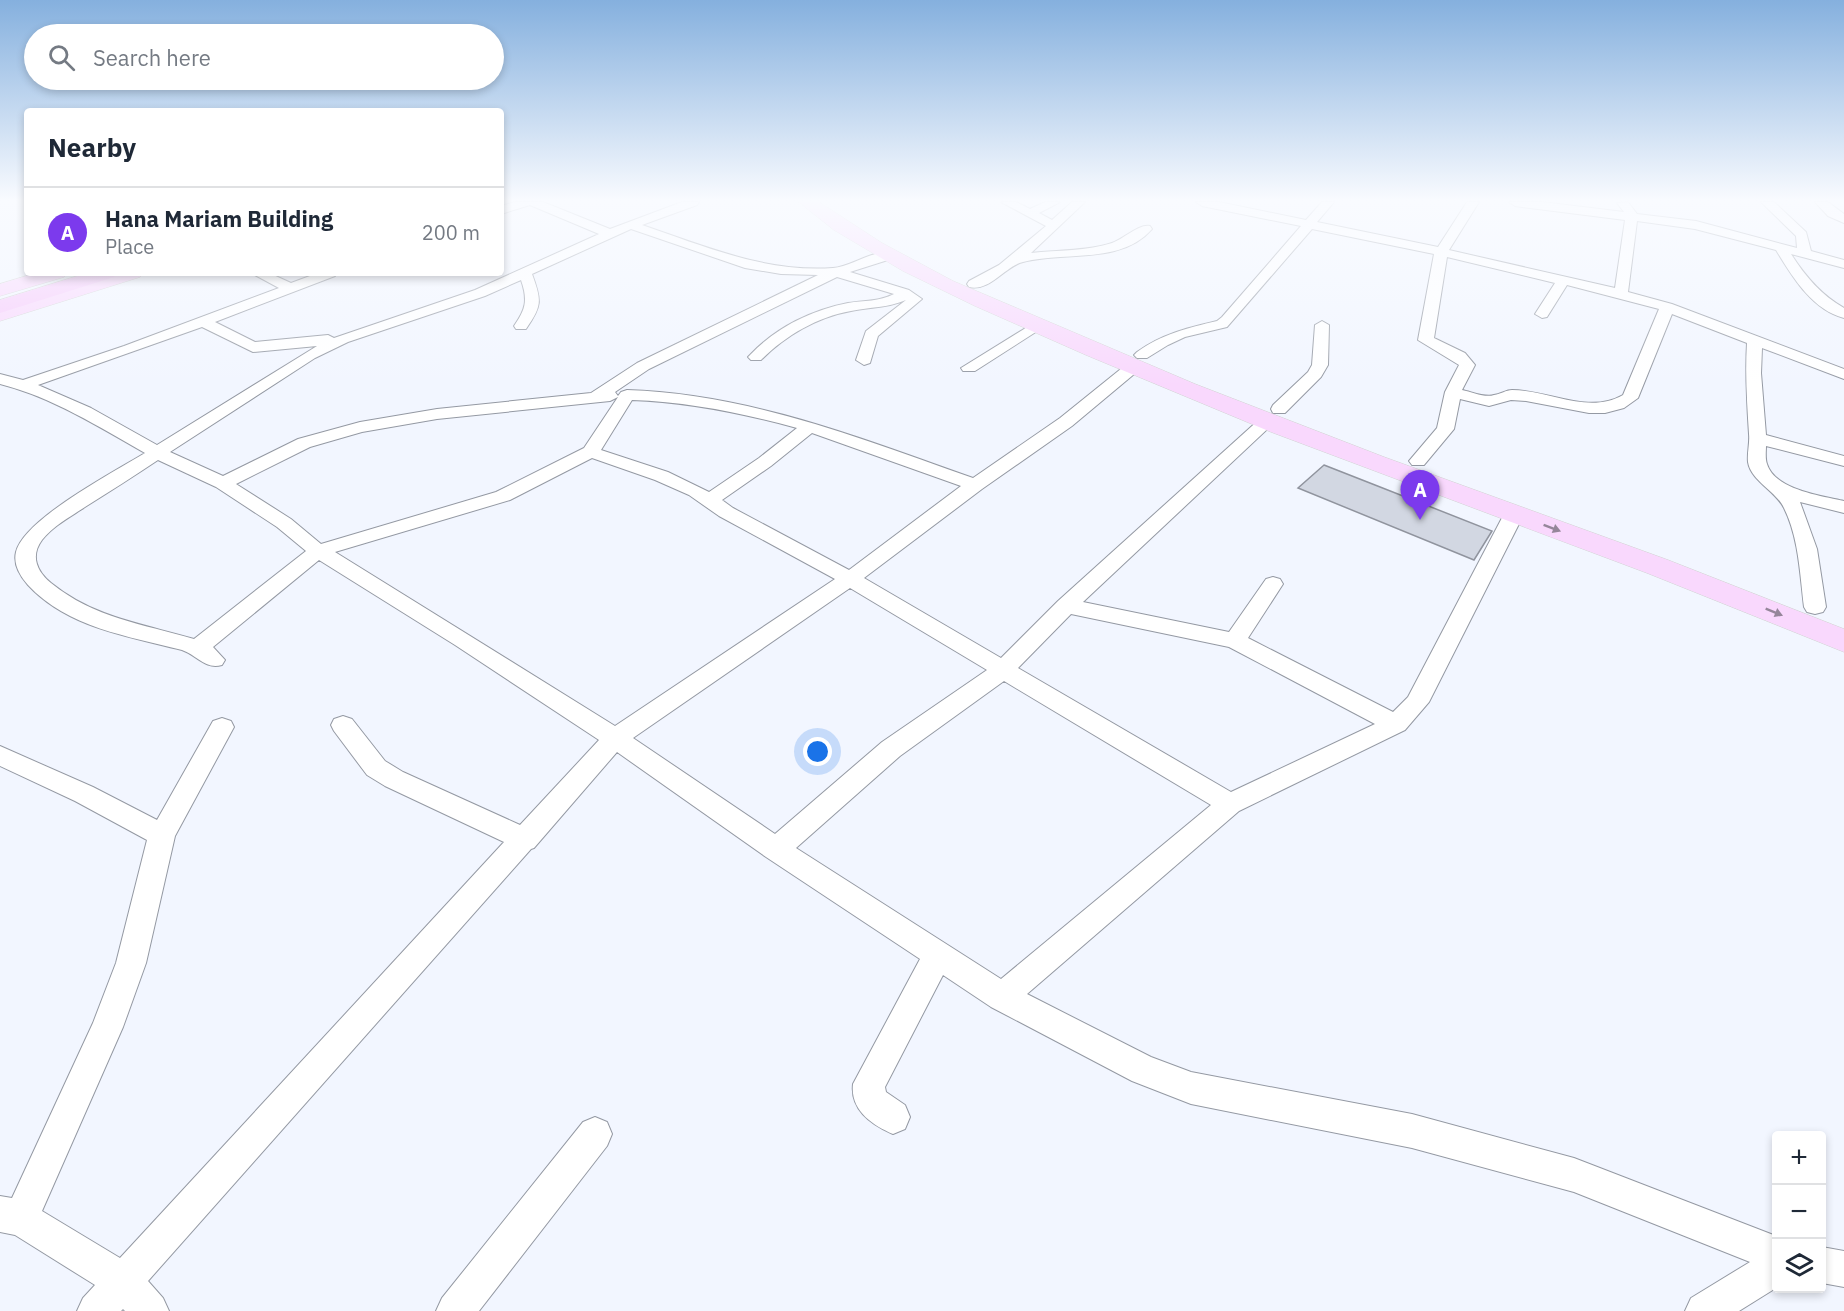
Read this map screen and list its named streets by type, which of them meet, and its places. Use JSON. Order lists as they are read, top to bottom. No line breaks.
{"page":{"search":"Search here","heading":"Nearby","list":[{"mark":"A","name":"Hana Mariam Building","note":"Place","value":"200 m"}],"pins":"A","map_buttons":["+","−"]}}
